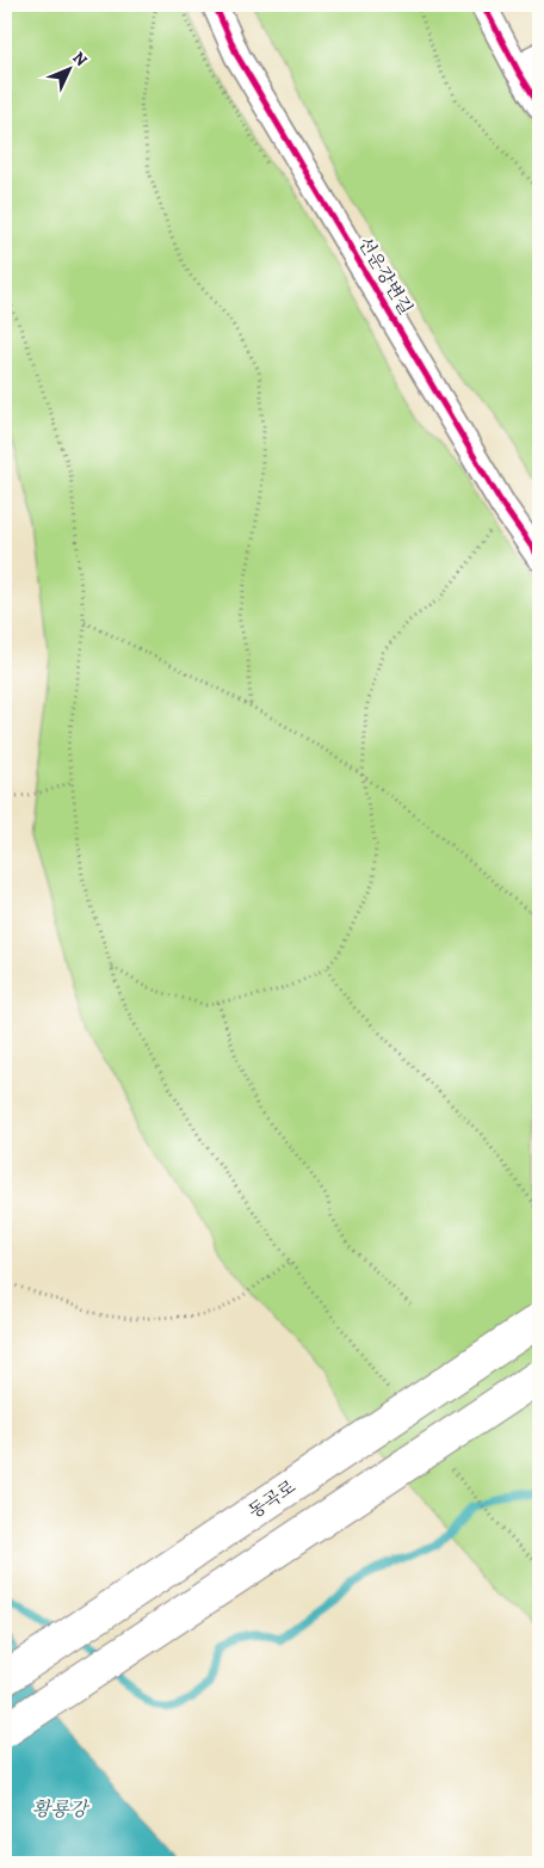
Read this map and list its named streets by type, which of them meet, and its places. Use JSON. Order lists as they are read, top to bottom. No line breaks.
{"streets":{"main road":["동곡로"],"street":["선운강변길"]},"water":["황룡강"],"north":"top right"}
